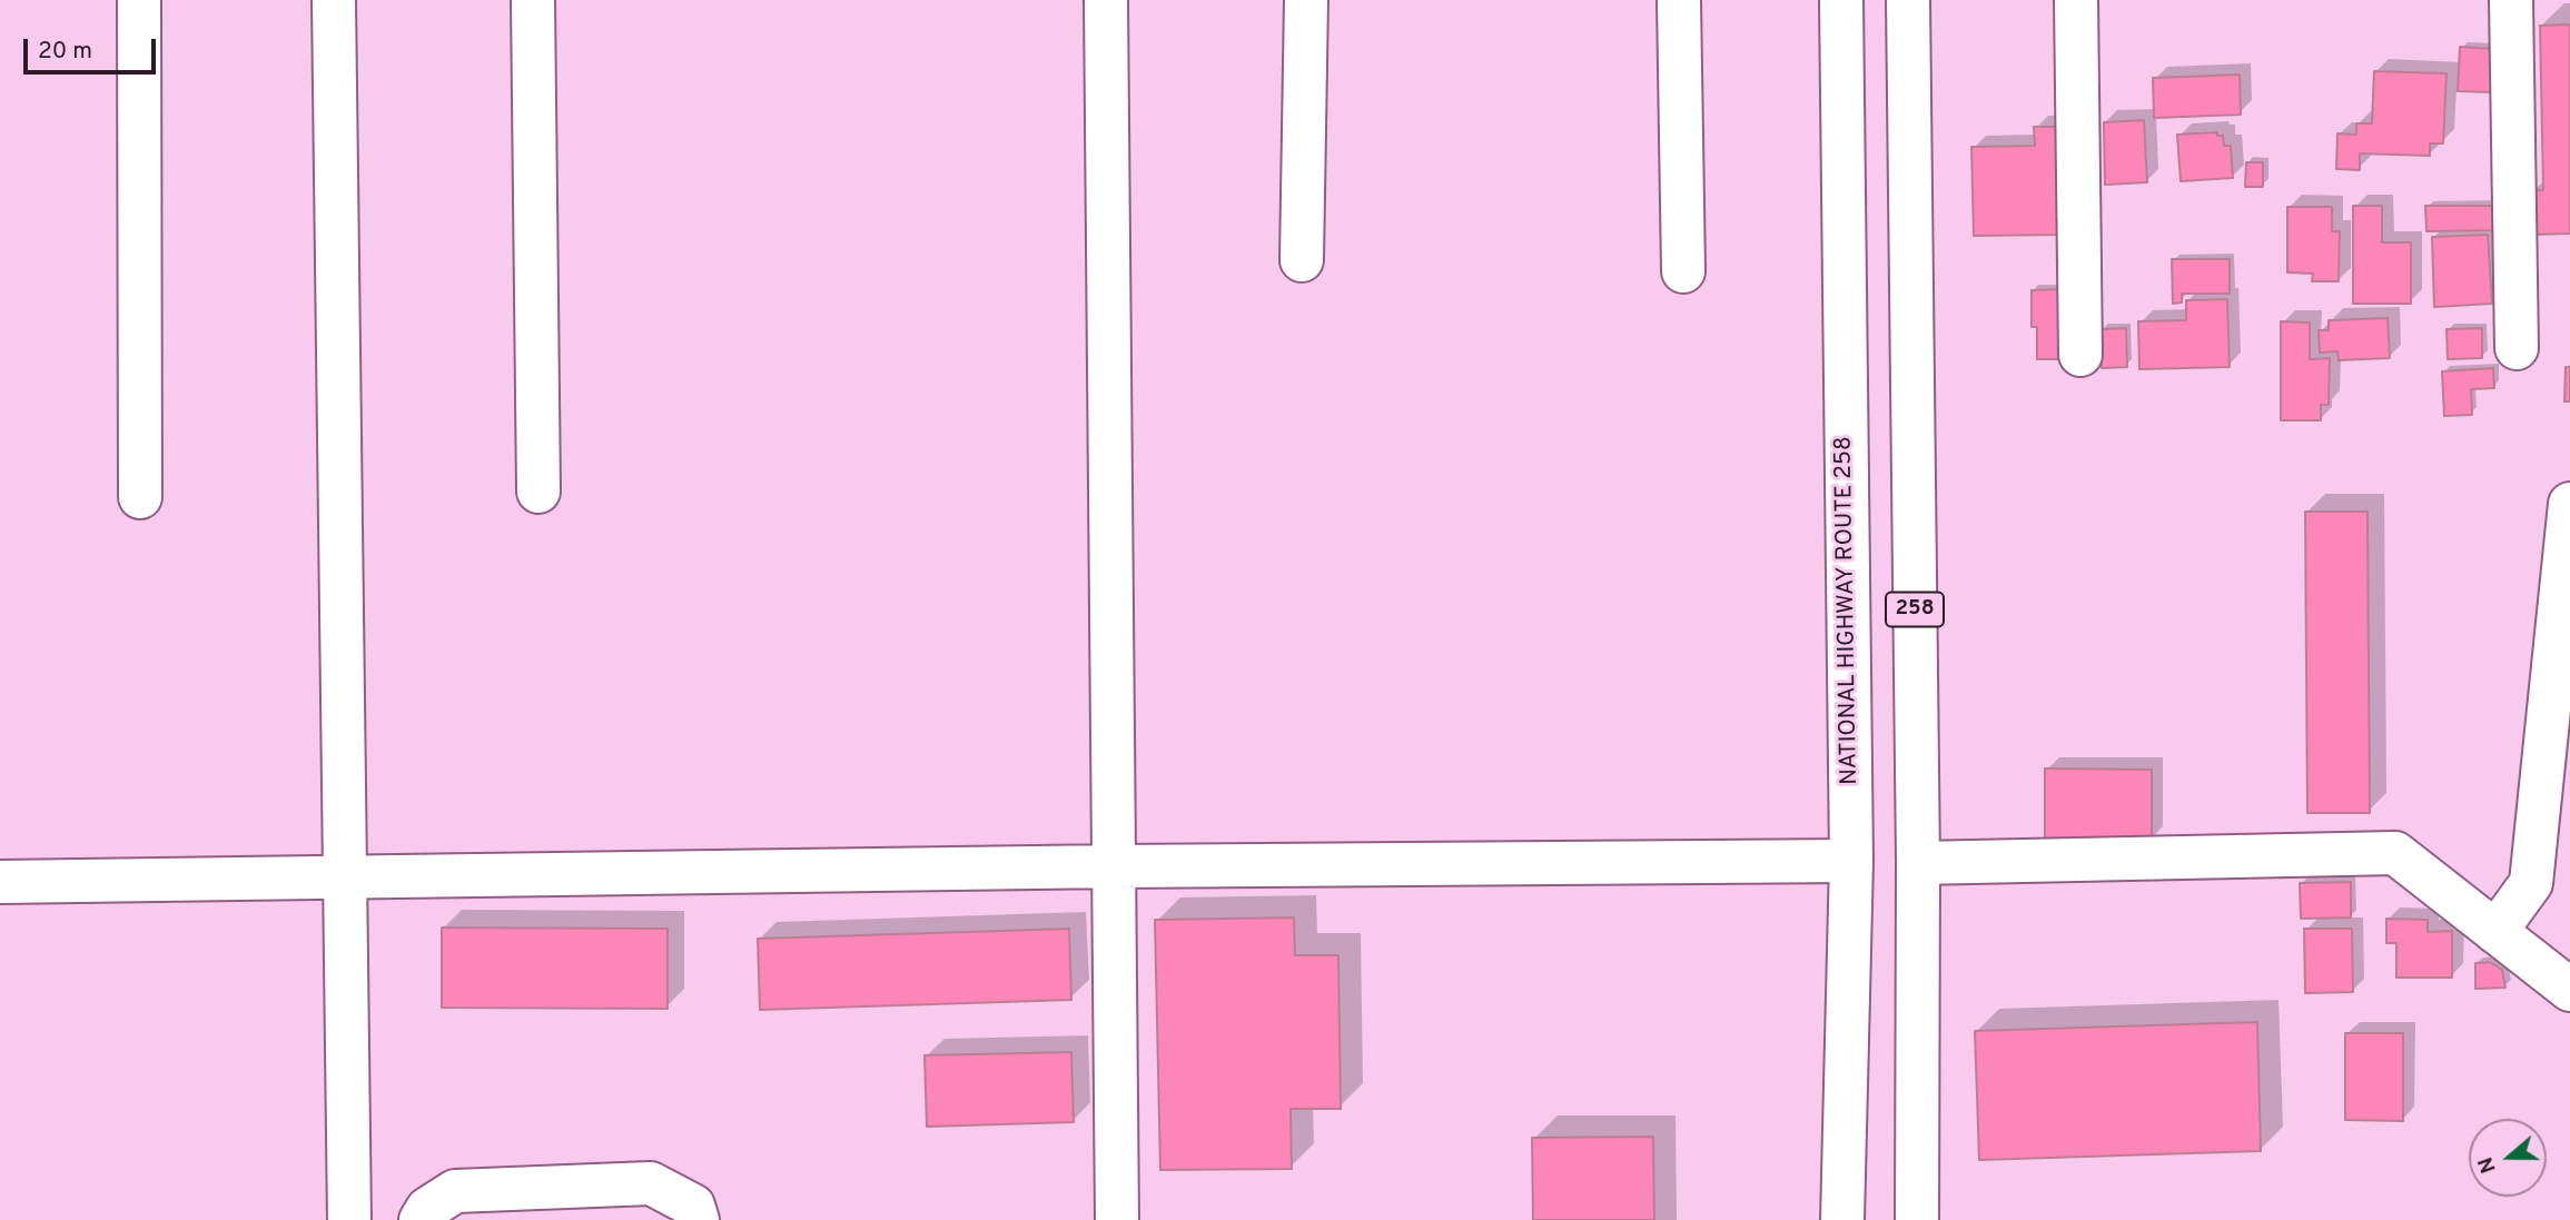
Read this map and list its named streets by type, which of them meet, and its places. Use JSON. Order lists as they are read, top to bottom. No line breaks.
{"streets":{"main road":["258","NATIONAL HIGHWAY ROUTE 258"]},"scale_bar":"20 m","north":"left"}
